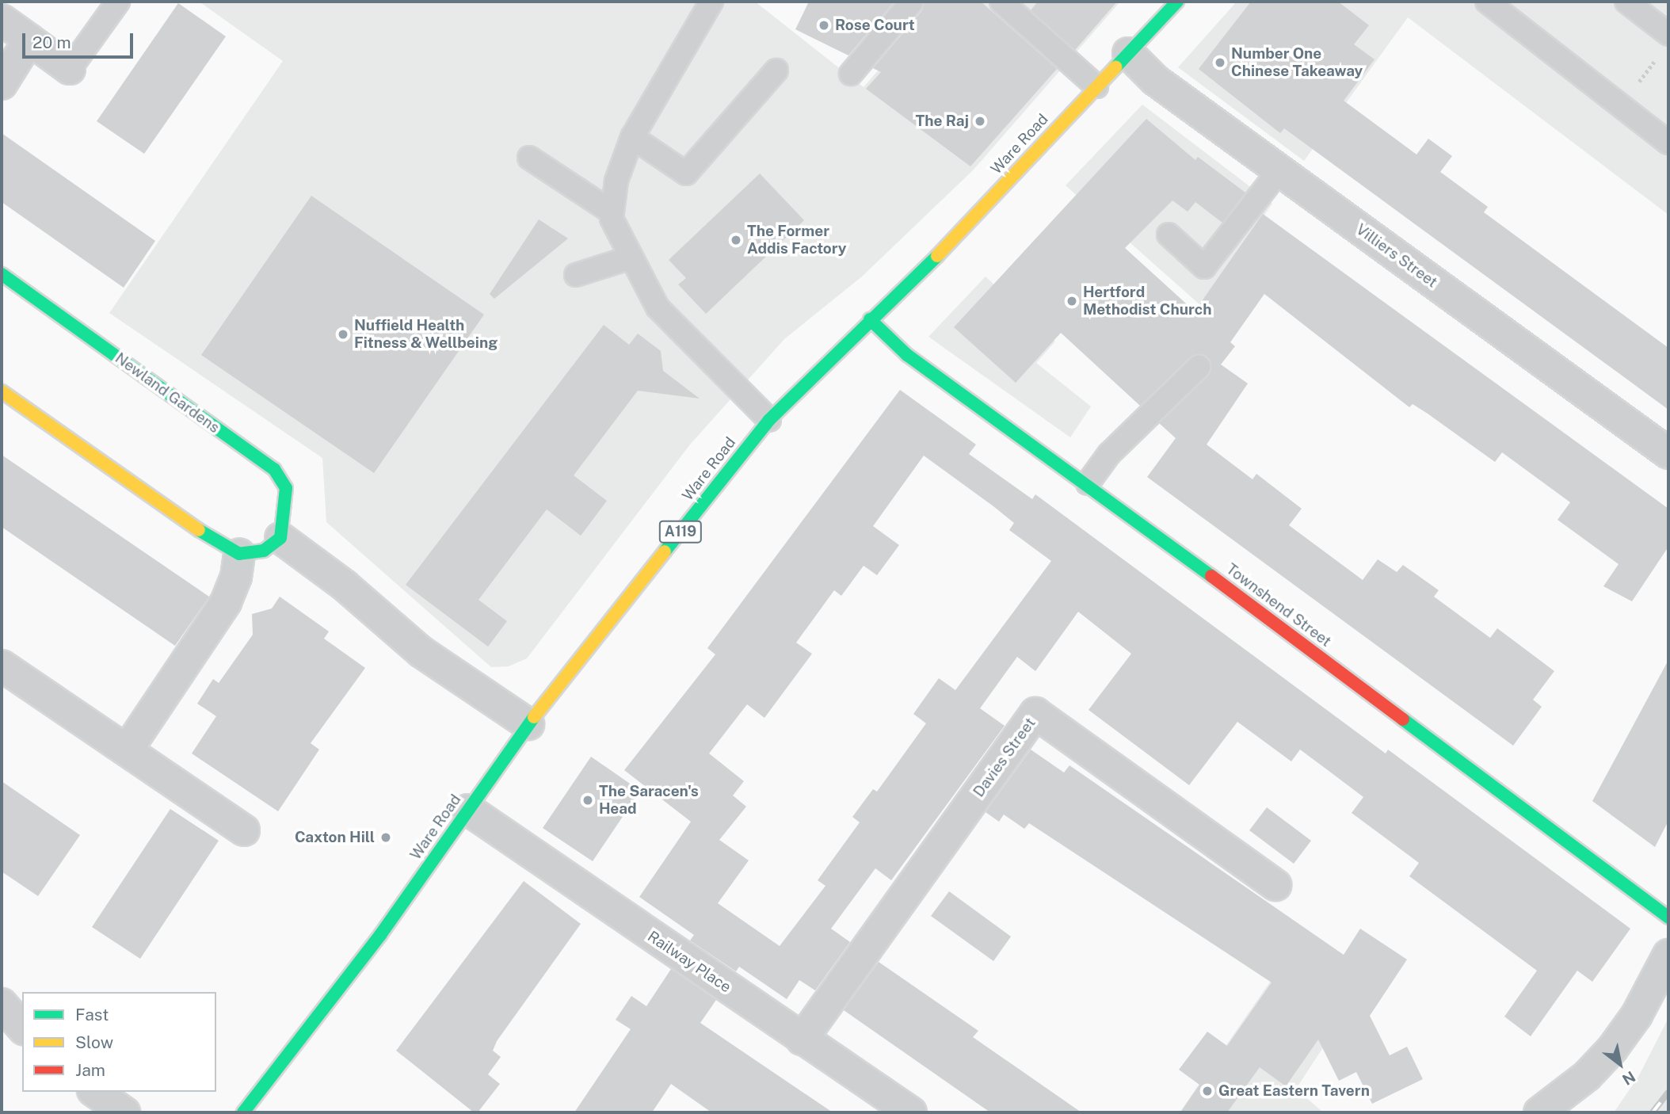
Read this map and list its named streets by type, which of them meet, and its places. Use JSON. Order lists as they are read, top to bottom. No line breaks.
{"streets":{"street":["Ware Road","Villiers Street","Newland Gardens","A119","Townshend Street","Davies Street","Railway Place"]},"crossings":[["Ware Road","Villiers Street"],["Ware Road","Townshend Street"],["Ware Road","Railway Place"],["Davies Street","Railway Place"]],"places":["Rose Court","Number One Chinese Takeaway","The Raj","The Former Addis Factory","Hertford Methodist Church","Nuffield Health Fitness & Wellbeing","The Saracen's Head","Caxton Hill","Great Eastern Tavern"],"legend":["Fast","Slow","Jam"],"scale_bar":"20 m","north":"bottom right"}
